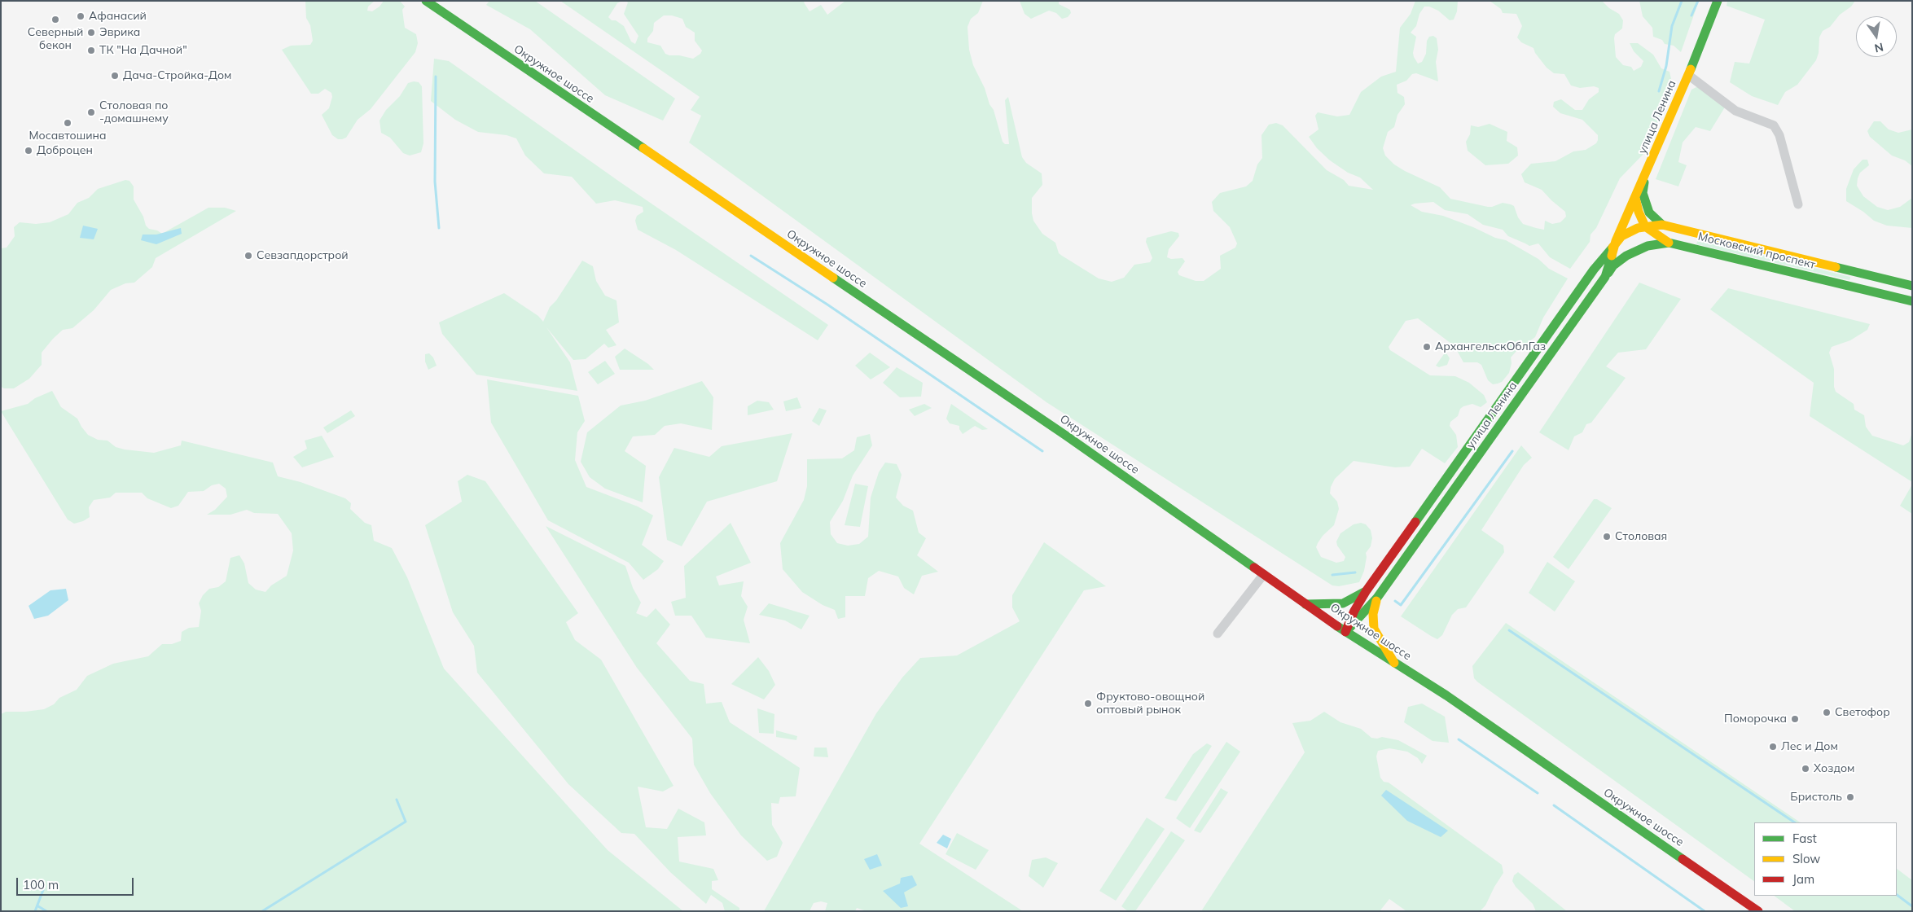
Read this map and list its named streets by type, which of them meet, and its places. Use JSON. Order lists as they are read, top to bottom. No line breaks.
{"streets":{"main road":["Окружное шоссе","улица Ленина","Московский проспект"]},"crossings":[["Окружное шоссе","улица Ленина"],["улица Ленина","Московский проспект"]],"places":["Афанасий","Северный бекон","Эврика","ТК \"На Дачной\"","Дача-Стройка-Дом","Столовая по -домашнему","Мосавтошина","Доброцен","Севзапдорстрой","АрхангельскОблГаз","Столовая","Фруктово-овощной оптовый рынок","Светофор","Поморочка","Лес и Дом","Хоздом","Бристоль"],"legend":["Fast","Slow","Jam"],"scale_bar":"100 m","north":"bottom"}
